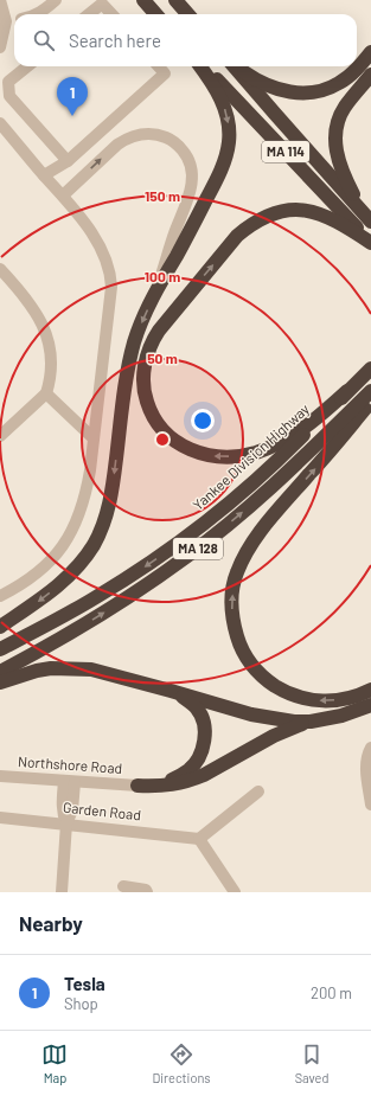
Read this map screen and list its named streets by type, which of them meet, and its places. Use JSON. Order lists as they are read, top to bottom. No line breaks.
{"streets":{"highway":["MA 114","Yankee Division Highway","MA 128"],"street":["Northshore Road","Garden Road"]},"page":{"search":"Search here","pins":"1","heading":"Nearby","list":[{"mark":"1","name":"Tesla","note":"Shop","value":"200 m"}],"nav":["Map","Directions","Saved"]},"rings":["150 m","100 m","50 m"]}
